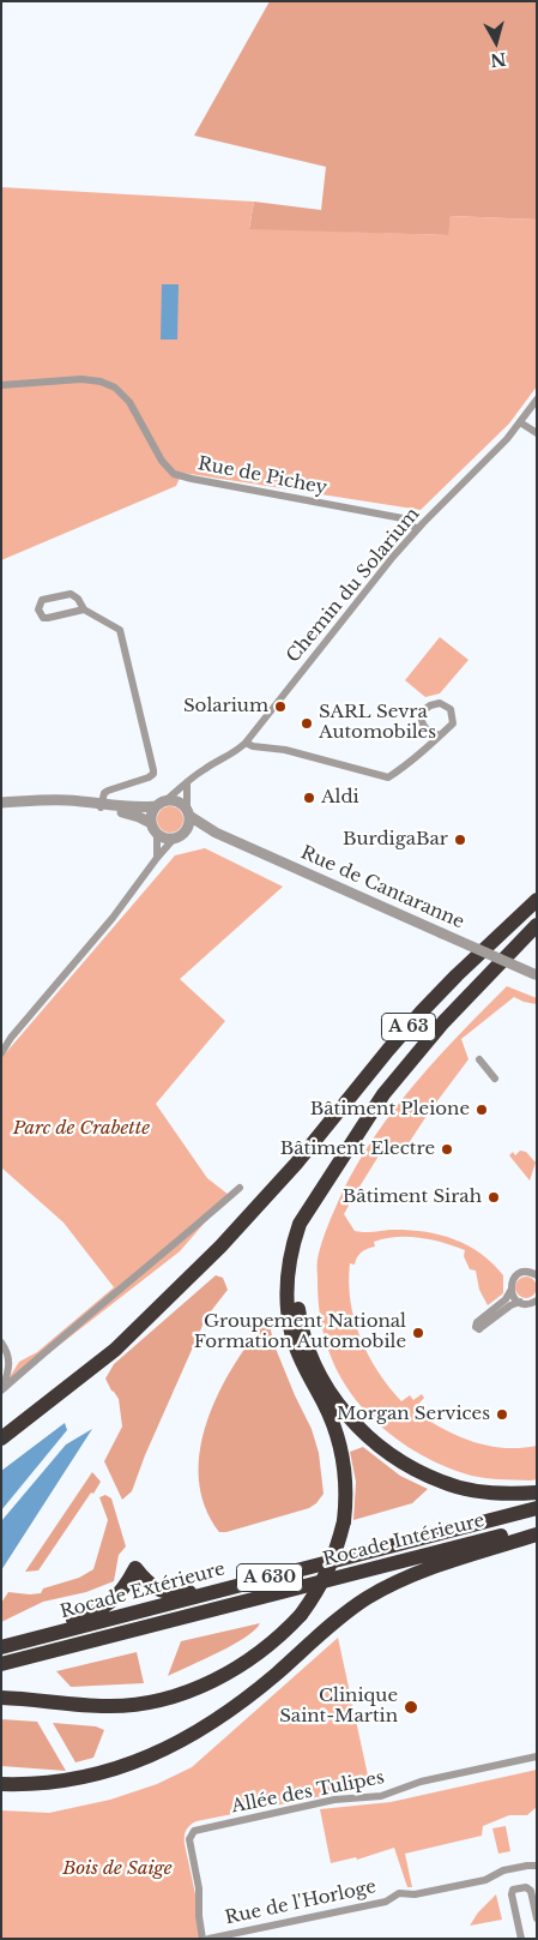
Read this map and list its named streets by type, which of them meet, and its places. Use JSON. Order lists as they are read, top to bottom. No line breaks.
{"streets":{"highway":["A 63","Rocade Intérieure","A 630","Rocade Extérieure"],"street":["Rue de Pichey","Chemin du Solarium","Rue de Cantaranne","Allée des Tulipes","Rue de l'Horloge"]},"crossings":[["Rue de Pichey","Chemin du Solarium"],["Chemin du Solarium","Rue de Cantaranne"]],"parks":["Parc de Crabette","Bois de Saige"],"places":["Solarium","SARL Sevra Automobiles","Aldi","BurdigaBar","Bâtiment Pleione","Bâtiment Electre","Bâtiment Sirah","Groupement National Formation Automobile","Morgan Services","Clinique Saint-Martin"],"north":"bottom"}
